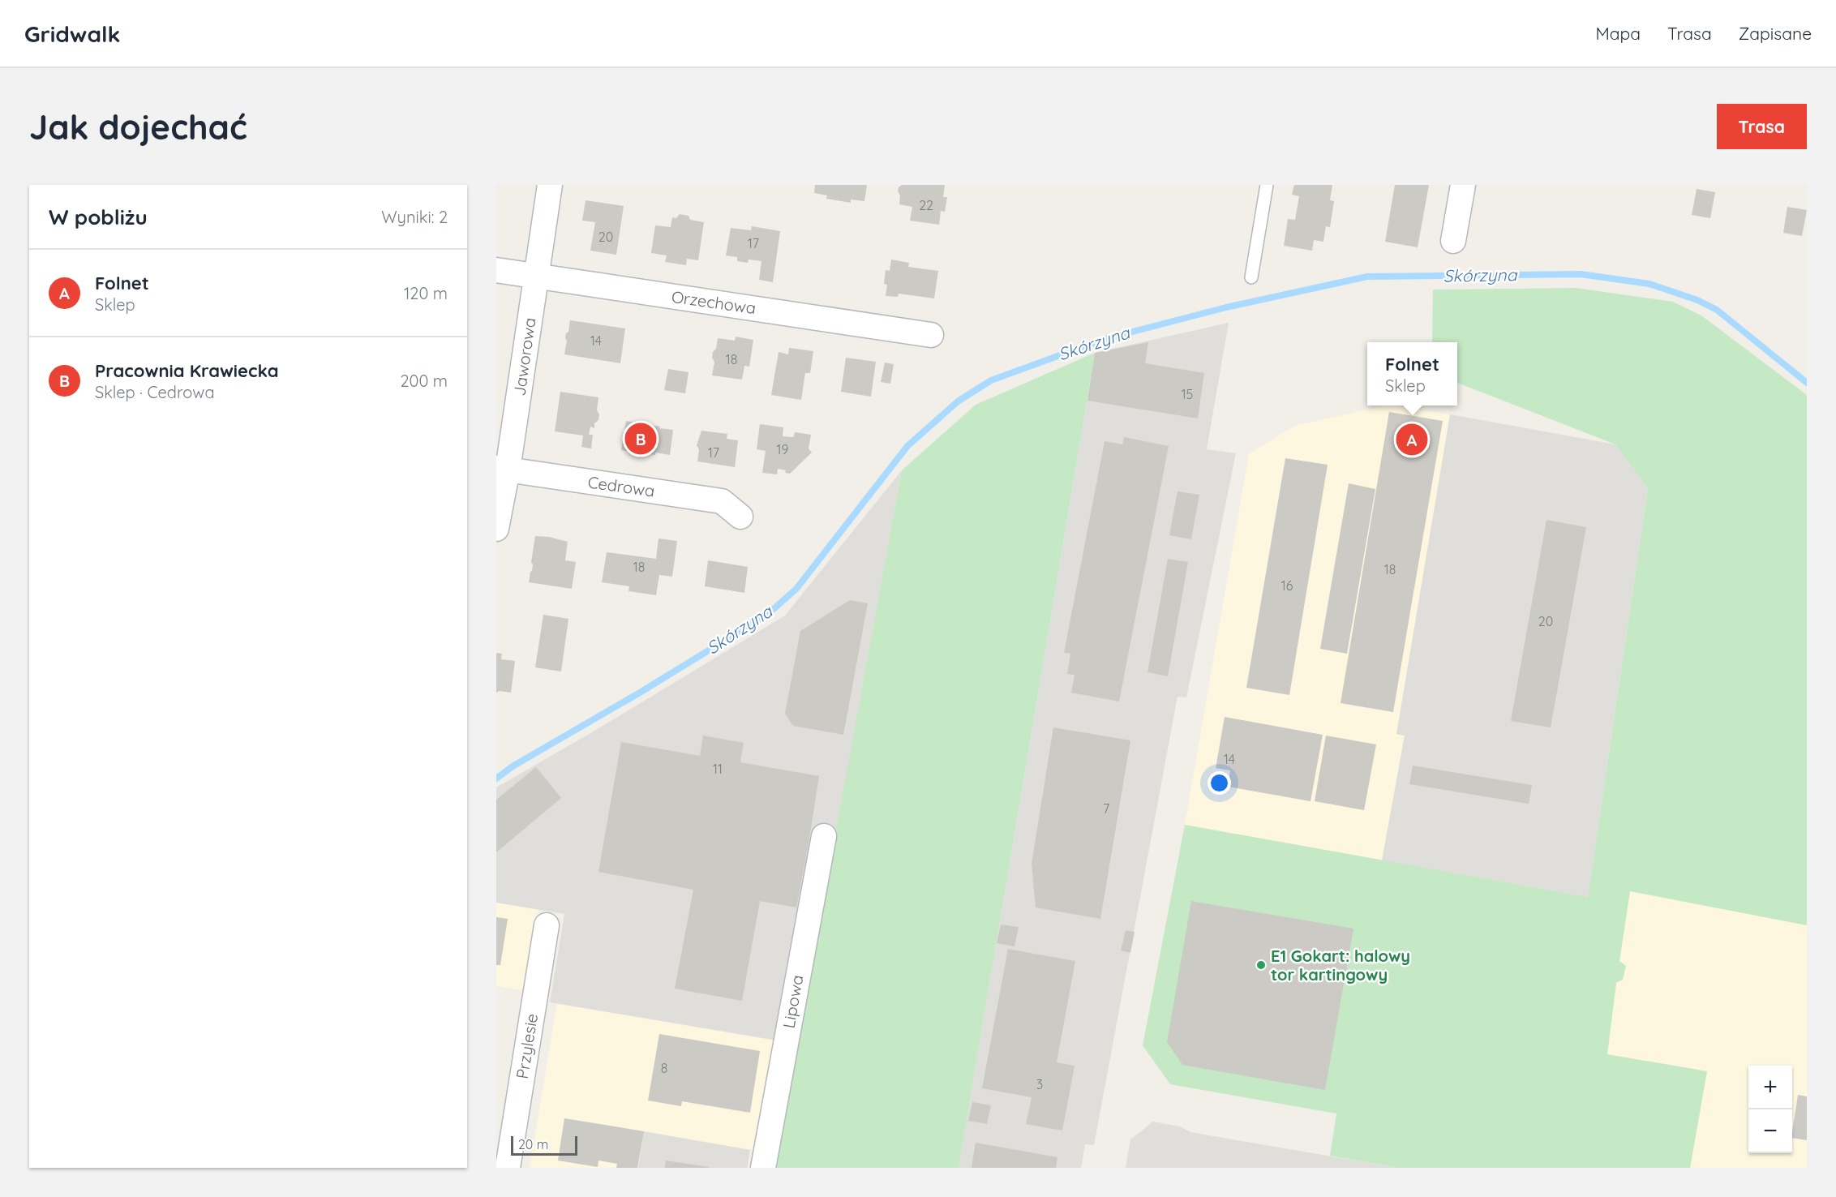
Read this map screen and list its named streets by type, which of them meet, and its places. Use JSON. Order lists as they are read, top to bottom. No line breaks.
{"streets":{"street":["Orzechowa","Jaworowa","Cedrowa","Lipowa","Przylesie"]},"crossings":[["Orzechowa","Jaworowa"],["Jaworowa","Cedrowa"]],"water":["Skórzyna"],"places":["E1 Gokart: halowy tor kartingowy"],"house_numbers":["22","20","17","14","18","15","19","17","18","18","16","20","14","11","7","8","3"],"scale_bar":"20 m","page":{"header":"Gridwalk","nav":["Mapa","Trasa","Zapisane"],"buttons":"Trasa","title":"Jak dojechać","heading":["W pobliżu","Wyniki: 2"],"list":[{"mark":"A","name":"Folnet","note":"Sklep","value":"120 m"},{"mark":"B","name":"Pracownia Krawiecka","note":"Sklep · Cedrowa","value":"200 m"}],"popup":["Folnet","Sklep"],"pins":["B","A"],"map_buttons":["+","−"],"scale":"20 m"}}
